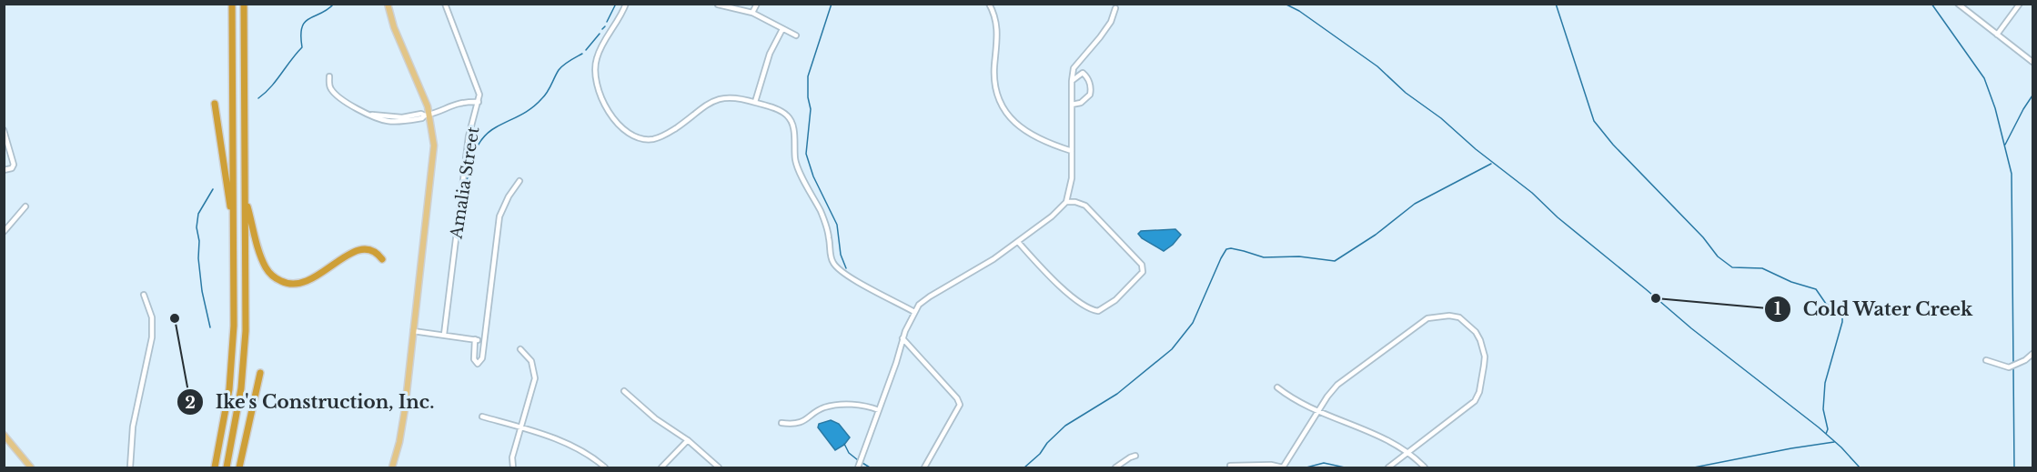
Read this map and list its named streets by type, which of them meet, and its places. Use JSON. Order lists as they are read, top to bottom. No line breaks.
{"streets":{"street":["Amalia Street"]},"places":["Cold Water Creek","Ike's Construction, Inc."]}
